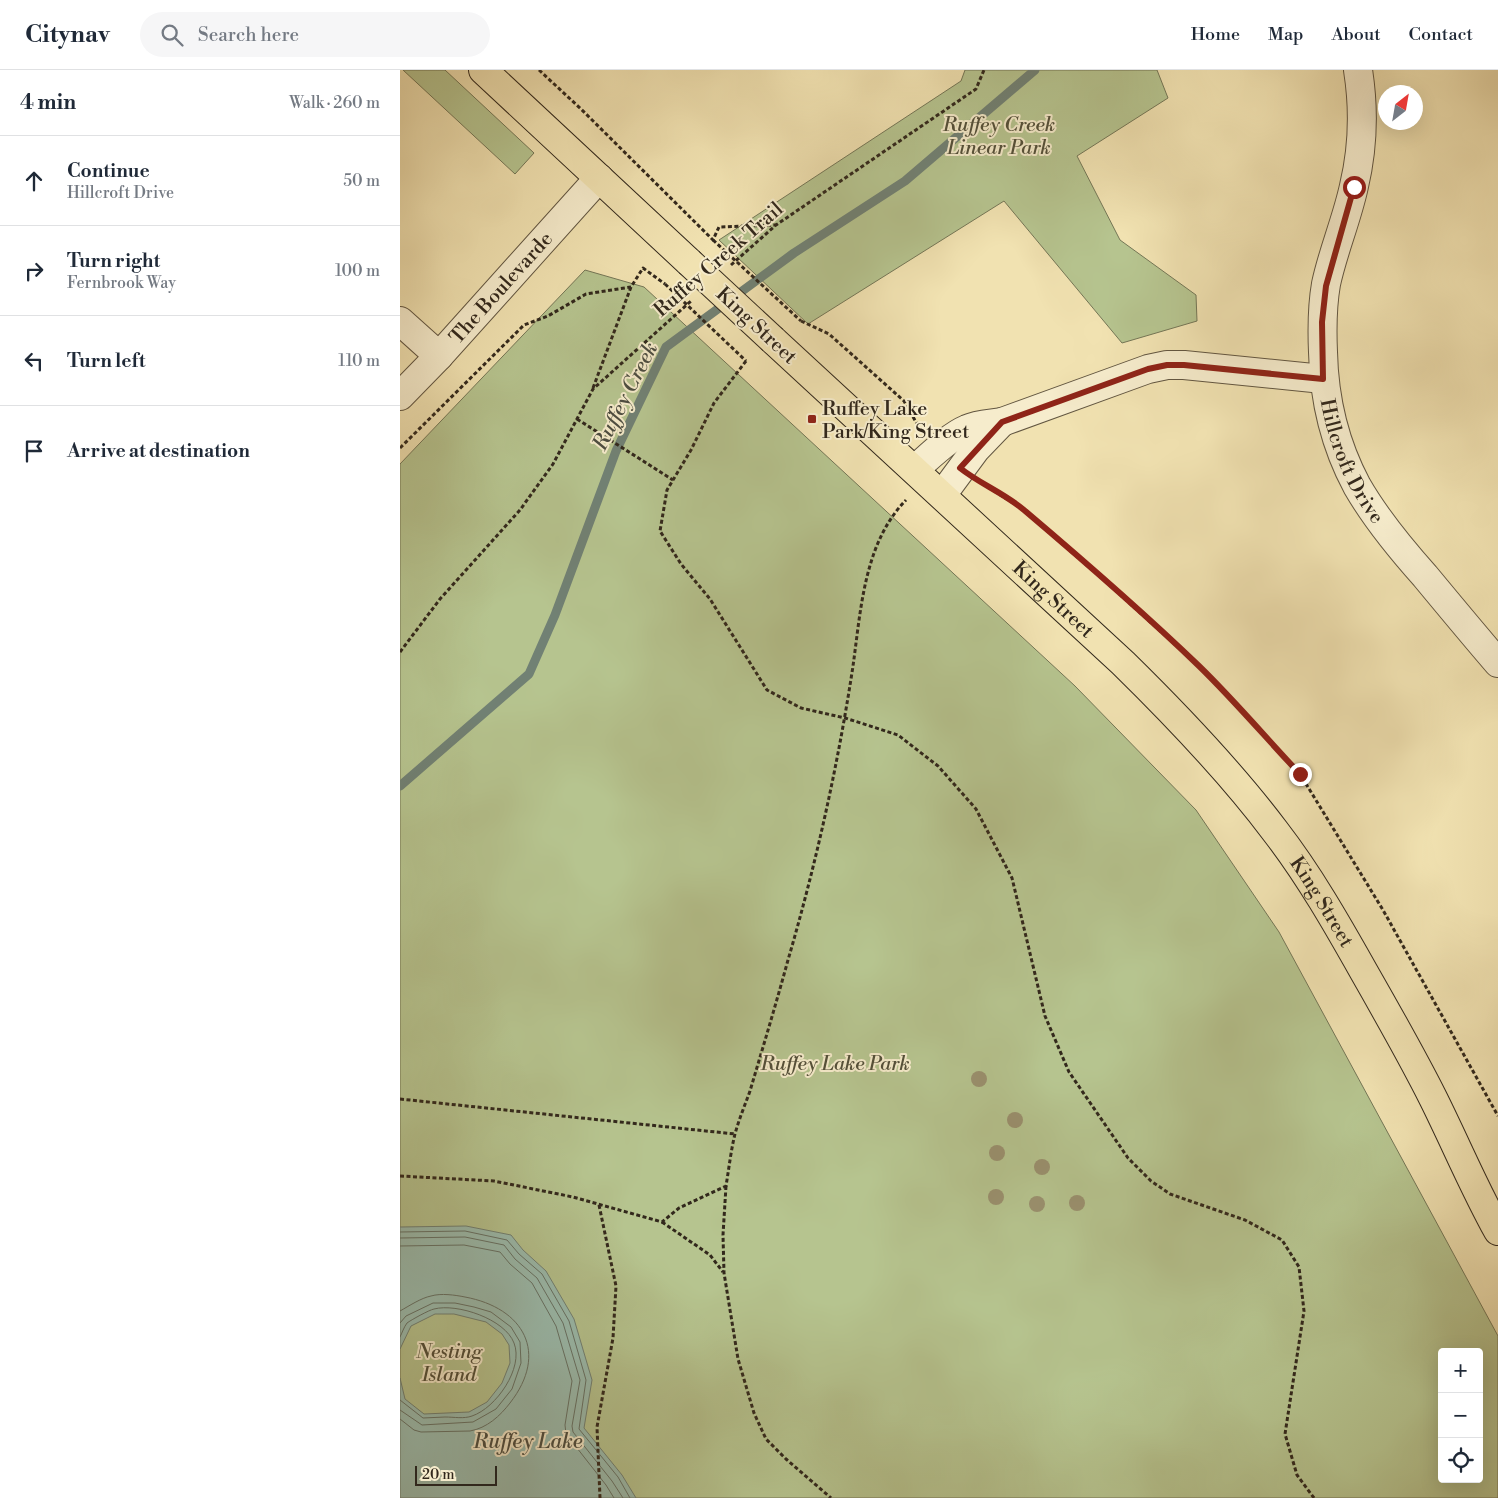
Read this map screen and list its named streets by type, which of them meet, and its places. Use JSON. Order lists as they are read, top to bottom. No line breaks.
{"streets":{"main road":["King Street"],"street":["The Boulevarde","Hillcroft Drive"],"path":["Ruffey Creek Trail"]},"crossings":[["The Boulevarde","King Street"]],"water":["Ruffey Creek","Ruffey Lake"],"parks":["Ruffey Creek Linear Park","Ruffey Lake Park","Nesting Island"],"places":{"transit":["Ruffey Lake Park/King Street"]},"scale_bar":"20 m","north":"top right","page":{"header":"Citynav","search":"Search here","nav":["Home","Map","About","Contact"],"heading":["4 min","Walk · 260 m"],"list":[["Continue","Hillcroft Drive","50 m"],["Turn right","Fernbrook Way","100 m"],["Turn left","110 m"],"Arrive at destination"],"map_buttons":["+","−"],"scale":"20 m"}}
